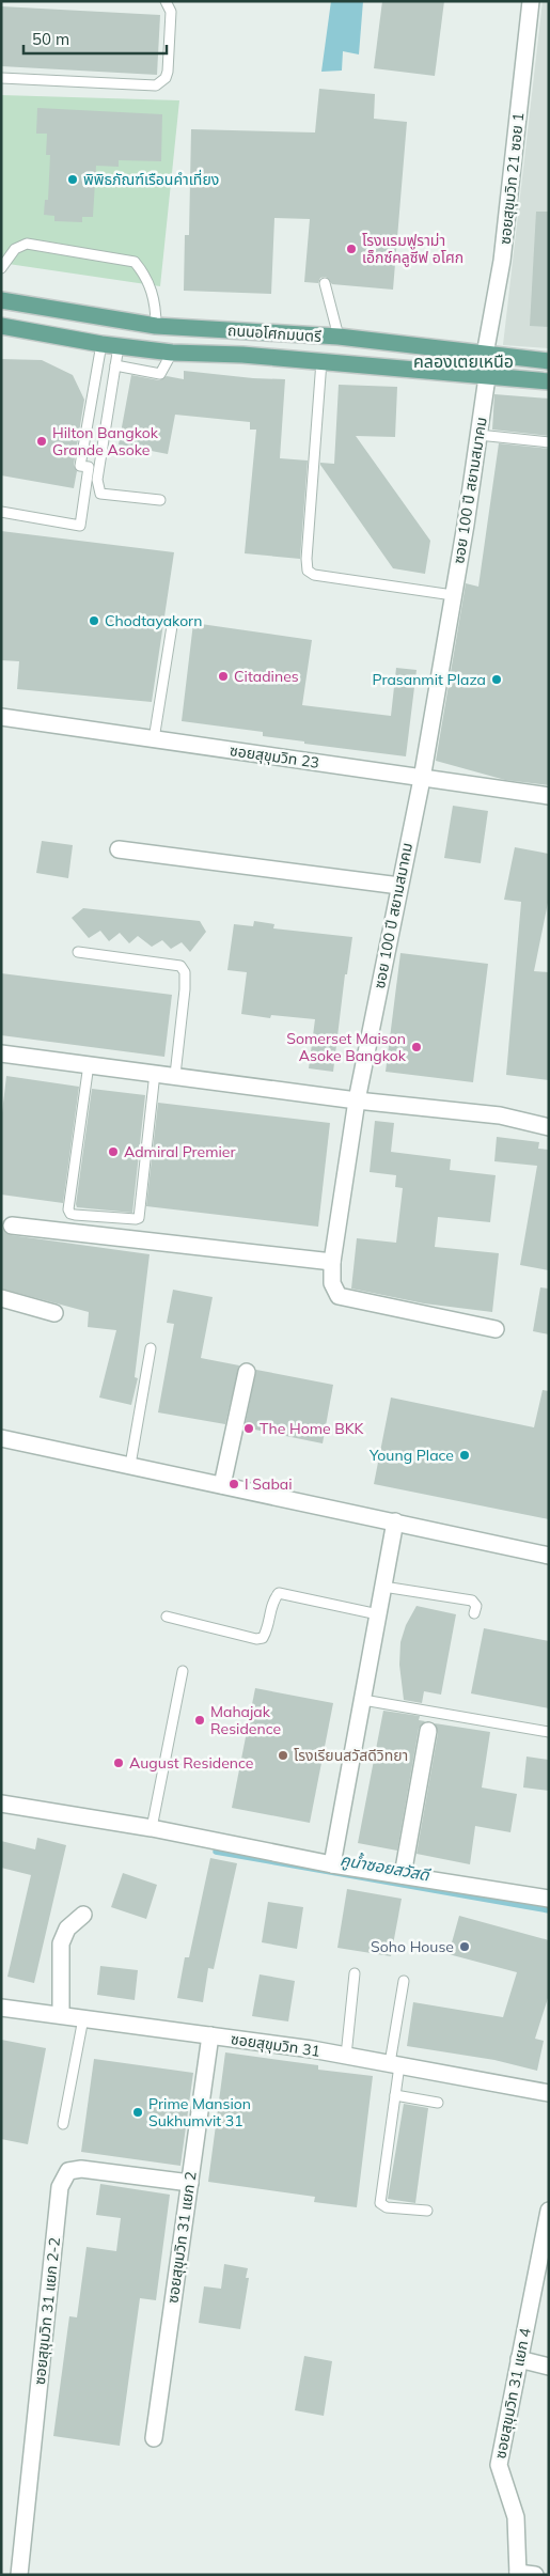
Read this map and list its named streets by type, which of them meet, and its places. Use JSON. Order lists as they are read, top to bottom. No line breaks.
{"streets":{"main road":["ถนนอโศกมนตรี"],"street":["ซอยสุขุมวิท 21 ซอย 1","ซอย 100 ปี สยามสมาคม","ซอยสุขุมวิท 23","ซอยสุขุมวิท 31","ซอยสุขุมวิท 31 แยก 2","ซอยสุขุมวิท 31 แยก 2-2","ซอยสุขุมวิท 31 แยก 4"]},"crossings":[["ซอยสุขุมวิท 21 ซอย 1","ถนนอโศกมนตรี"],["ถนนอโศกมนตรี","ซอย 100 ปี สยามสมาคม"],["ซอย 100 ปี สยามสมาคม","ซอยสุขุมวิท 23"],["ซอยสุขุมวิท 31","ซอยสุขุมวิท 31 แยก 2"],["ซอยสุขุมวิท 31 แยก 2","ซอยสุขุมวิท 31 แยก 2-2"]],"districts":["คลองเตยเหนือ"],"water":["คูน้ำซอยสวัสดี"],"places":["พิพิธภัณฑ์เรือนคำเที่ยง","โรงแรมฟูราม่า เอ็กซ์คลูซีฟ อโศก","Hilton Bangkok Grande Asoke","Chodtayakorn","Citadines","Prasanmit Plaza","Somerset Maison Asoke Bangkok","Admiral Premier","The Home BKK","Young Place","I Sabai","Mahajak Residence","โรงเรียนสวัสดีวิทยา","August Residence","Soho House","Prime Mansion Sukhumvit 31"],"scale_bar":"50 m"}
